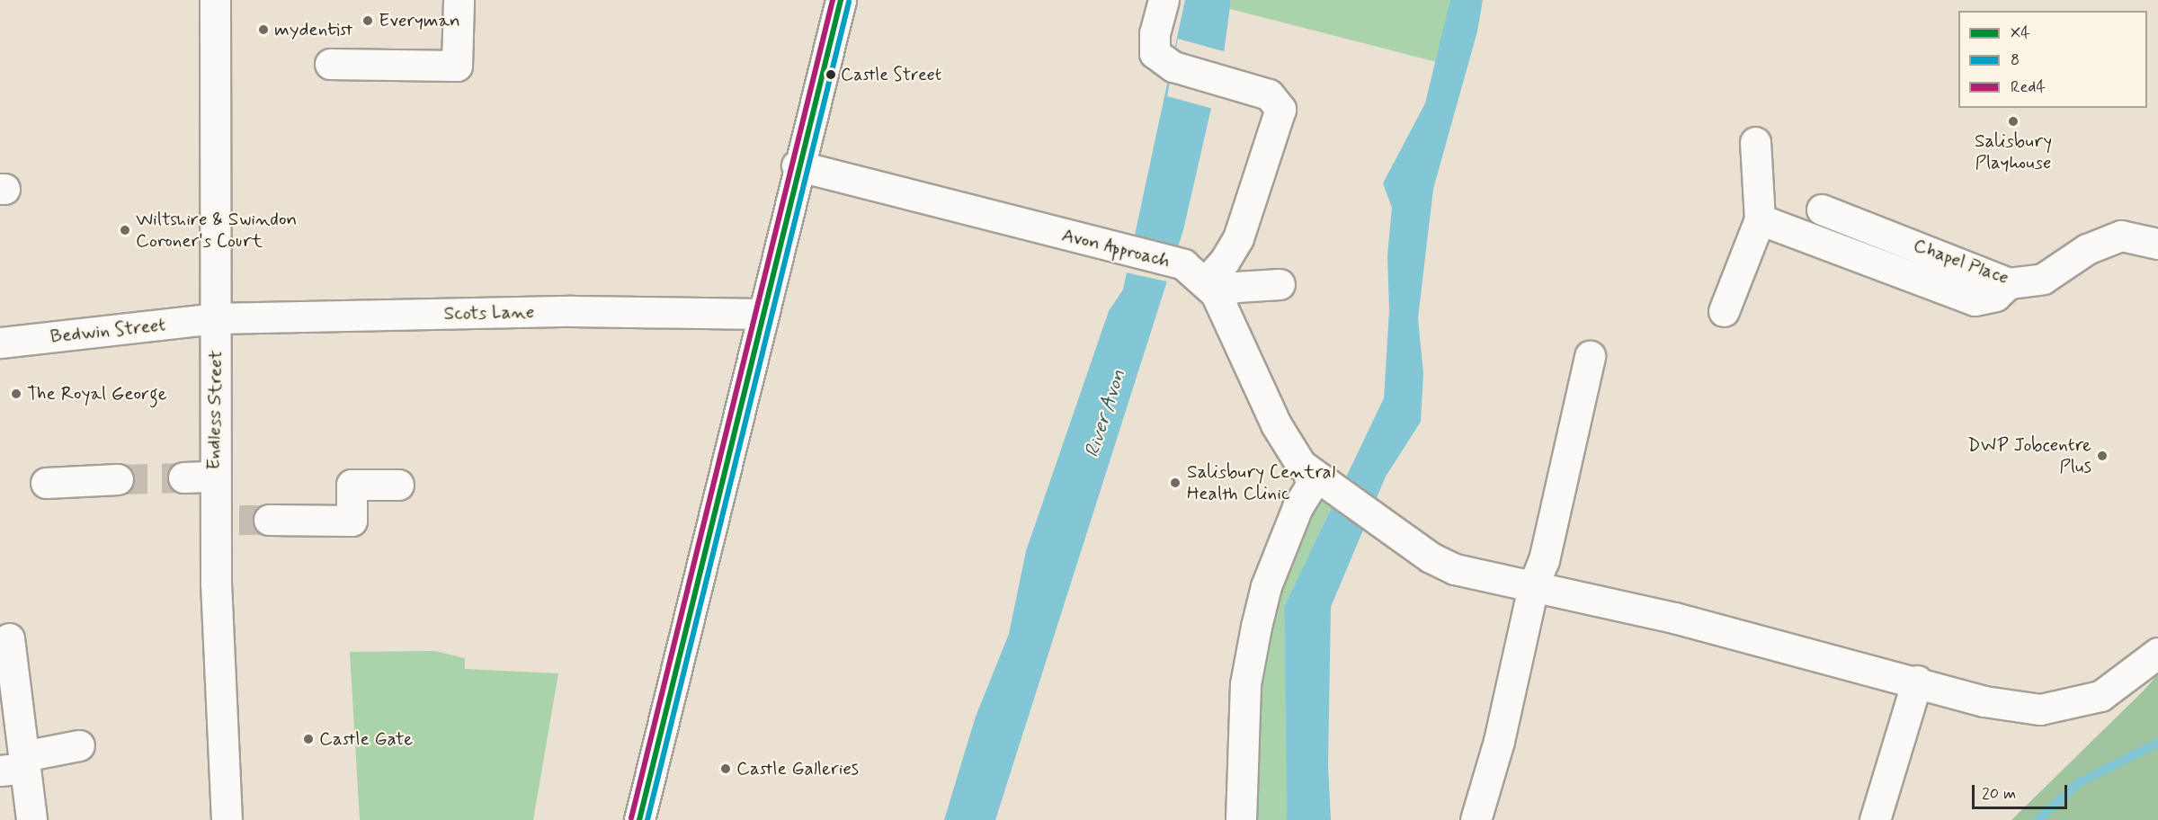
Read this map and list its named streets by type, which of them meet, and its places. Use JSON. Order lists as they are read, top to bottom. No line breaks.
{"streets":{"street":["Avon Approach","Chapel Place","Scots Lane","Bedwin Street","Endless Street"]},"crossings":[["Scots Lane","Bedwin Street"],["Scots Lane","Endless Street"],["Bedwin Street","Endless Street"]],"water":["River Avon"],"places":["Everyman","mydentist","Castle Street","Salisbury Playhouse","Wiltshire & Swindon Coroner's Court","The Royal George","DWP Jobcentre Plus","Salisbury Central Health Clinic","Castle Gate","Castle Galleries"],"lines":["transit line X4","transit line Red4","transit line 8"],"legend":["X4","8","Red4"],"scale_bar":"20 m"}
